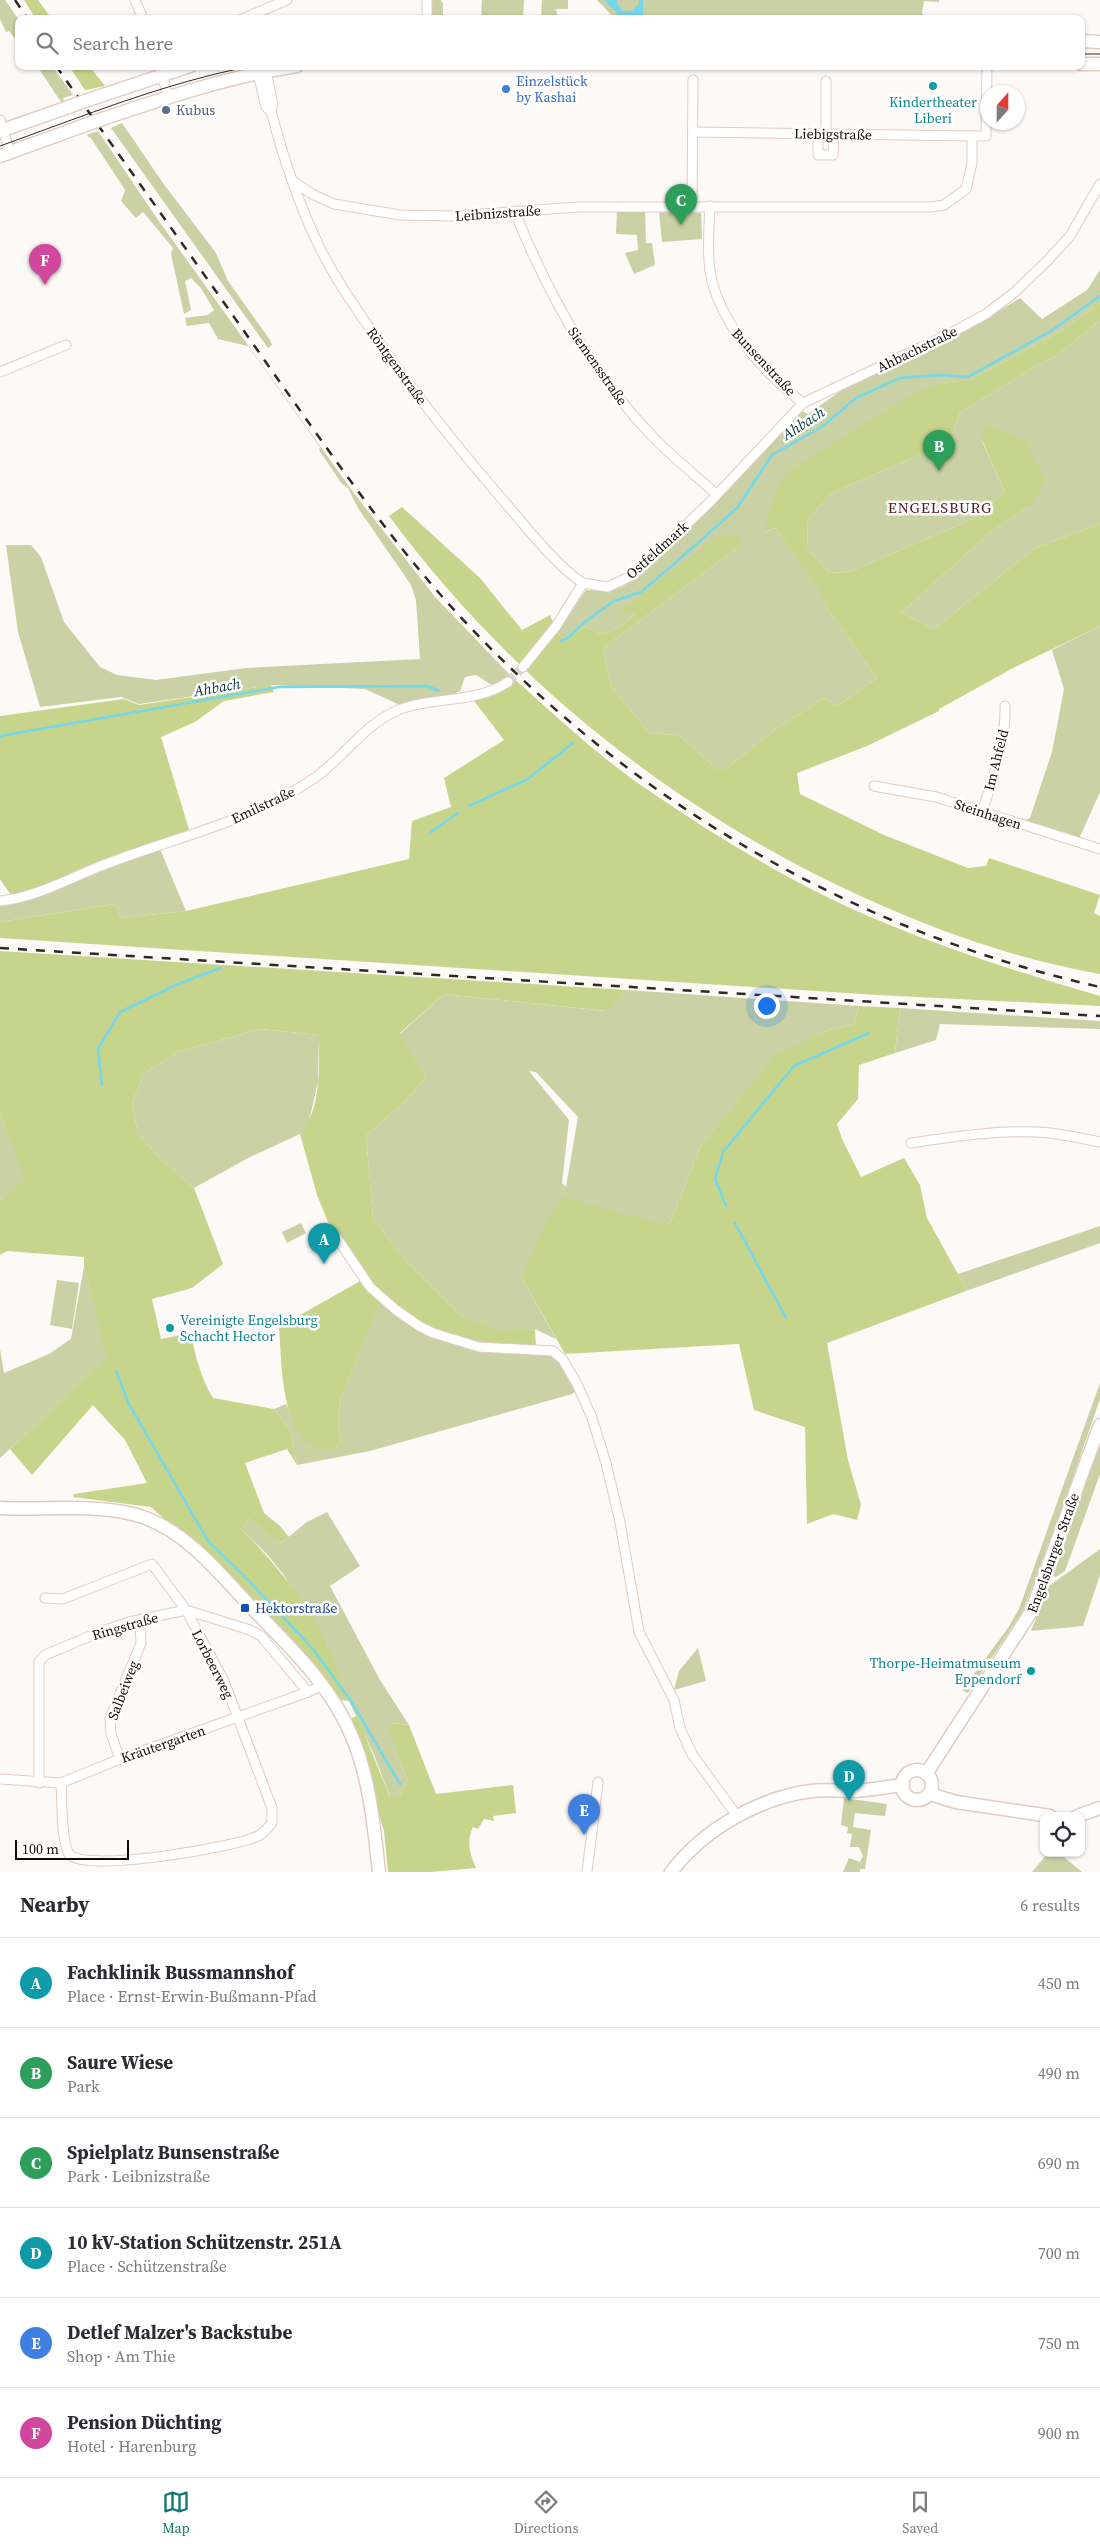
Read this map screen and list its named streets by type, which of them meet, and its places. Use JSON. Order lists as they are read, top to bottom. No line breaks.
{"streets":{"street":["Liebigstraße","Leibnizstraße","Ahbachstraße","Bunsenstraße","Röntgenstraße","Siemensstraße","Ostfeldmark","Im Ahfeld","Emilstraße","Steinhagen","Engelsburger Straße","Ringstraße","Lorbeerweg","Salbeiweg","Kräutergarten"]},"crossings":[["Liebigstraße","Leibnizstraße"],["Leibnizstraße","Bunsenstraße"],["Leibnizstraße","Röntgenstraße"],["Leibnizstraße","Siemensstraße"],["Ahbachstraße","Bunsenstraße"],["Ahbachstraße","Siemensstraße"],["Ahbachstraße","Ostfeldmark"],["Röntgenstraße","Ostfeldmark"],["Siemensstraße","Ostfeldmark"],["Im Ahfeld","Steinhagen"],["Ringstraße","Lorbeerweg"],["Ringstraße","Salbeiweg"],["Ringstraße","Kräutergarten"],["Lorbeerweg","Kräutergarten"],["Salbeiweg","Kräutergarten"]],"districts":["ENGELSBURG"],"water":["Ahbach"],"places":{"other":["Kindertheater Liberi","Einzelstück by Kashai","Kubus","Vereinigte Engelsburg Schacht Hector","Thorpe-Heimatmuseum Eppendorf"],"transit":["Hektorstraße"]},"scale_bar":"100 m","north":"top","page":{"search":"Search here","pins":["C","F","B","A","D","E"],"scale":"100 m","heading":["Nearby","6 results"],"list":[{"mark":"A","name":"Fachklinik Bussmannshof","note":"Place · Ernst-Erwin-Bußmann-Pfad","value":"450 m"},{"mark":"B","name":"Saure Wiese","note":"Park","value":"490 m"},{"mark":"C","name":"Spielplatz Bunsenstraße","note":"Park · Leibnizstraße","value":"690 m"},{"mark":"D","name":"10 kV-Station Schützenstr. 251A","note":"Place · Schützenstraße","value":"700 m"},{"mark":"E","name":"Detlef Malzer's Backstube","note":"Shop · Am Thie","value":"750 m"},{"mark":"F","name":"Pension Düchting","note":"Hotel · Harenburg","value":"900 m"}],"nav":["Map","Directions","Saved"]}}
